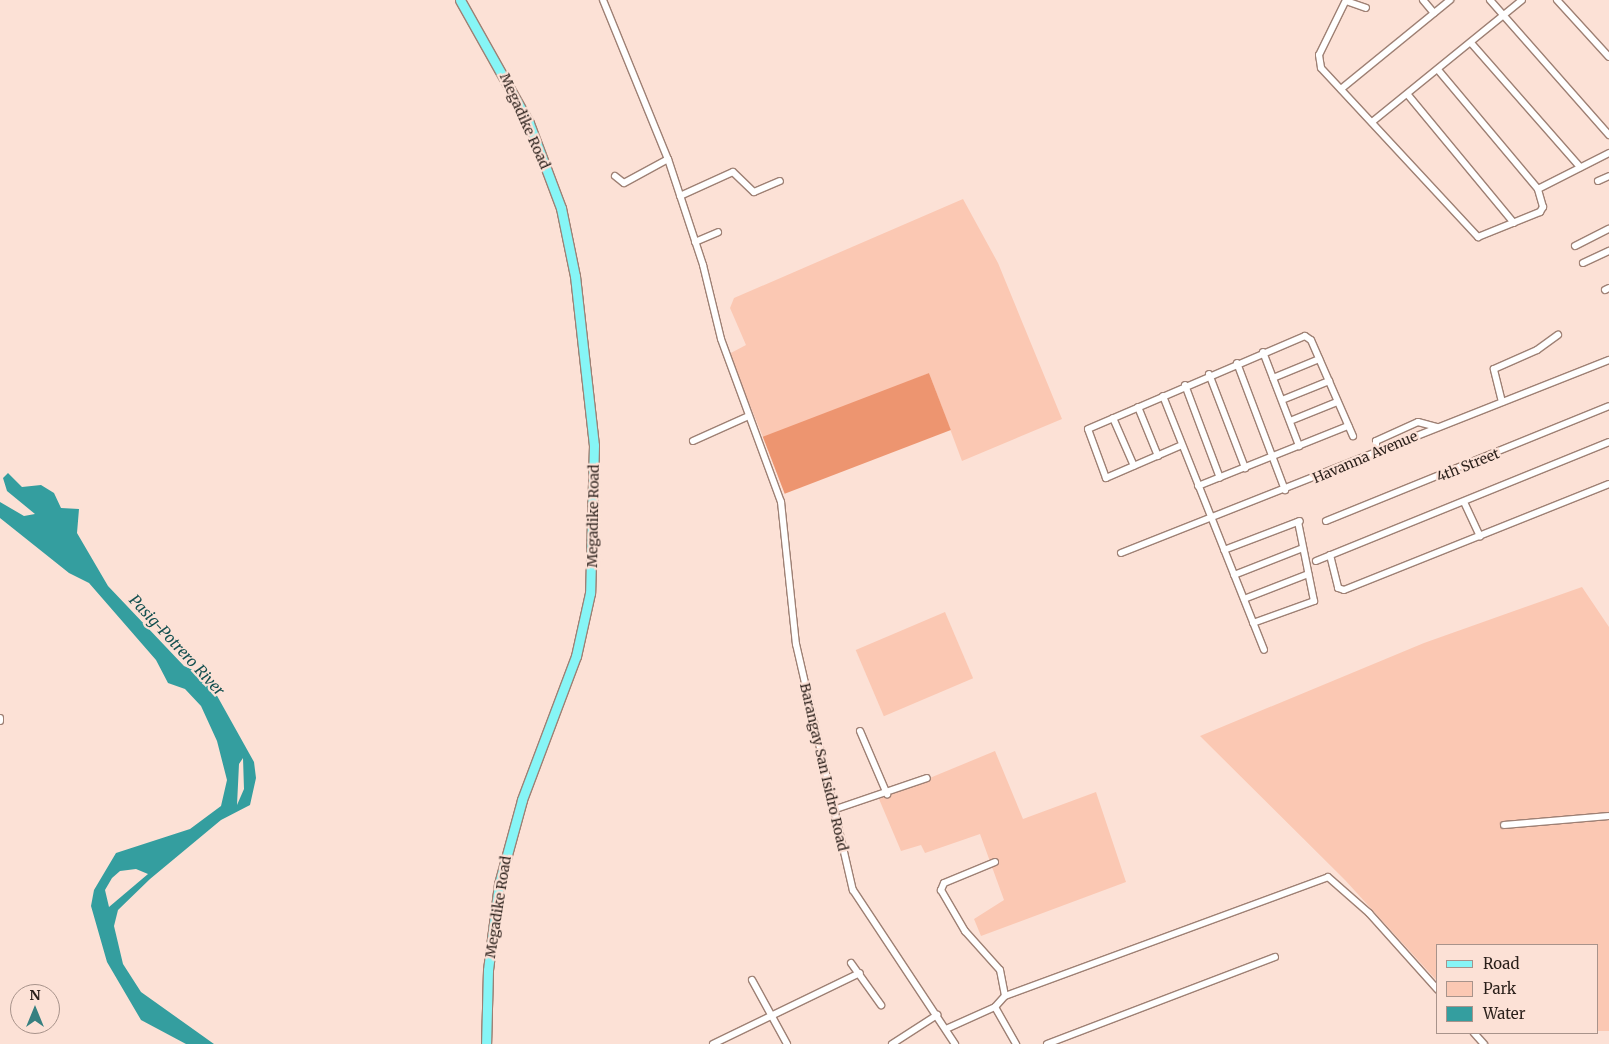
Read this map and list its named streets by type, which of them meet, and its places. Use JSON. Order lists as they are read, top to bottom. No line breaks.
{"streets":{"main road":["Megadike Road"],"street":["Havanna Avenue","4th Street","Barangay San Isidro Road"]},"water":["Pasig-Potrero River"],"legend":["Road","Park","Water"],"north":"top"}
